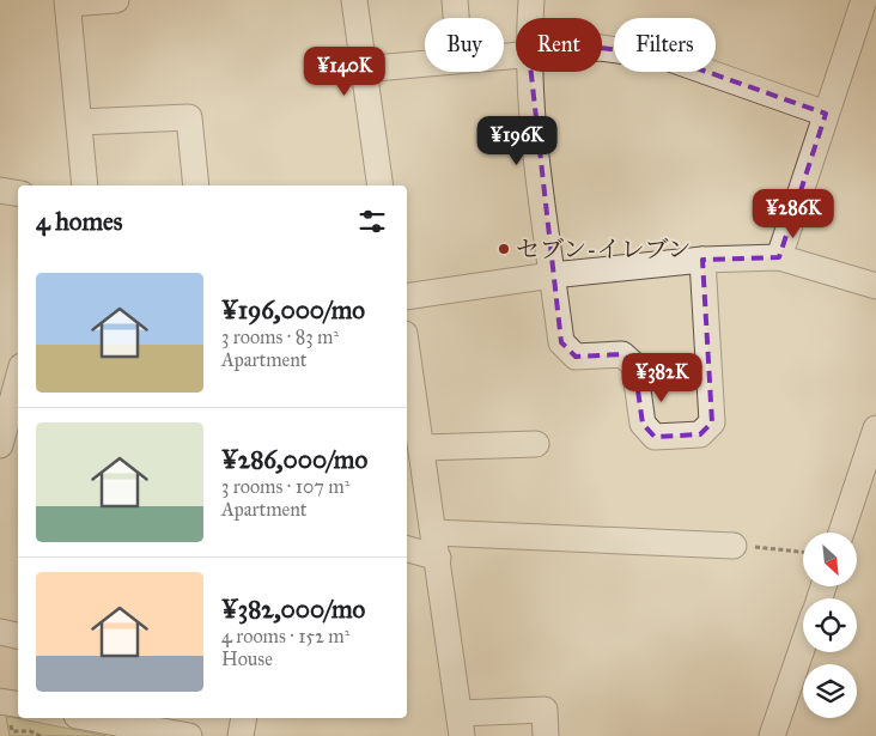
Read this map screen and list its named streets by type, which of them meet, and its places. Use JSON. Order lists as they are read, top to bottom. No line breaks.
{"places":["セブン-イレブン"],"north":"bottom right","page":{"chip":["Buy","Rent","Filters"],"price":["¥140K","¥196K","¥286K","¥382K"],"heading":"4 homes","list":[{"name":"¥196,000/mo","note":"3 rooms · 83 m² · Apartment"},{"name":"¥286,000/mo","note":"3 rooms · 107 m² · Apartment"},{"name":"¥382,000/mo","note":"4 rooms · 152 m² · House"}]}}
